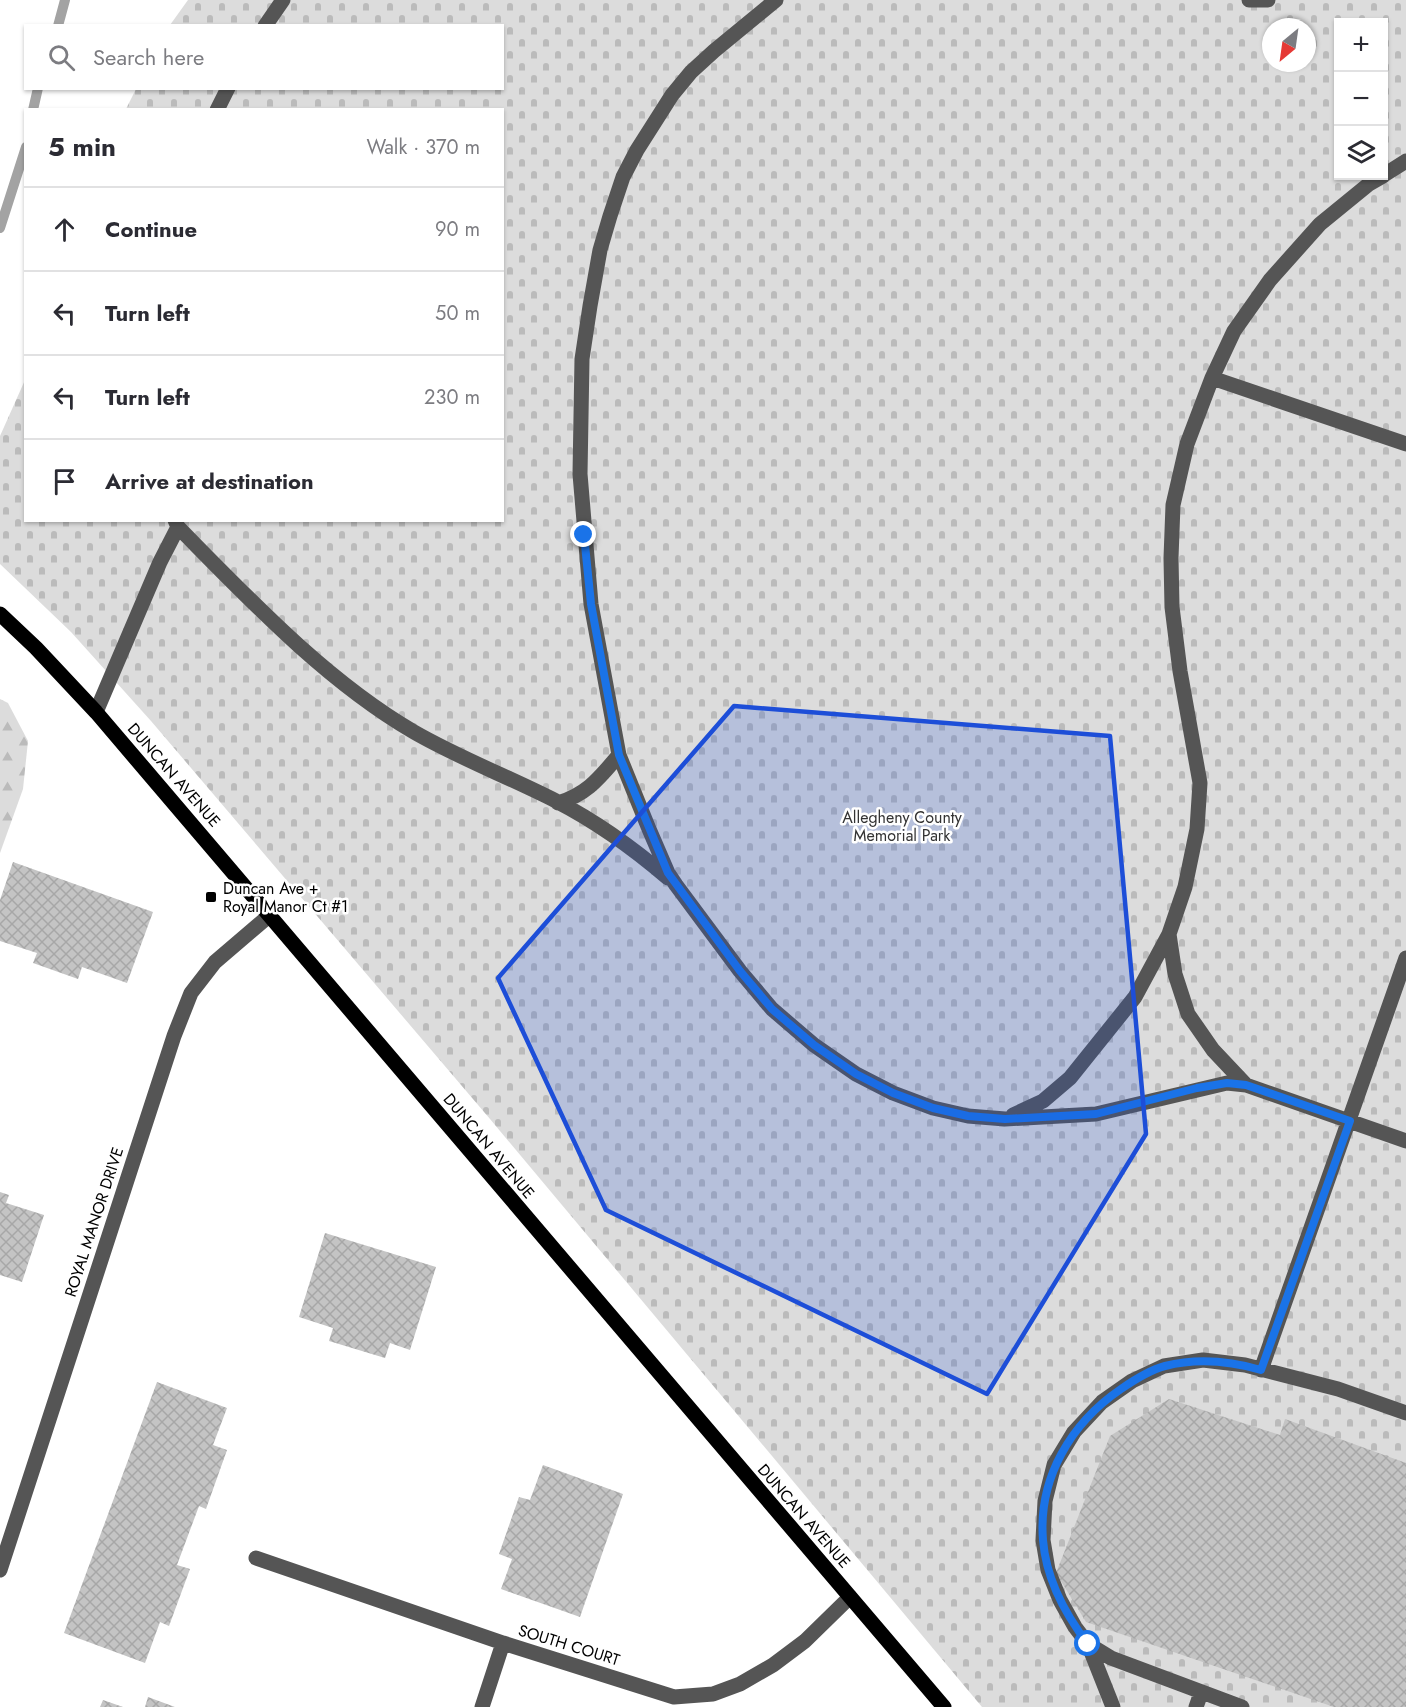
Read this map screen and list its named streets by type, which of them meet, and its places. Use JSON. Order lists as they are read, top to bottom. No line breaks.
{"streets":{"main road":["DUNCAN AVENUE"],"lane":["ROYAL MANOR DRIVE","SOUTH COURT"]},"crossings":[["DUNCAN AVENUE","ROYAL MANOR DRIVE"],["DUNCAN AVENUE","SOUTH COURT"]],"parks":["Allegheny County Memorial Park"],"places":{"transit":["Duncan Ave + Royal Manor Ct #1"]},"north":"bottom left","page":{"map_buttons":["+","−"],"search":"Search here","heading":["5 min","Walk · 370 m"],"list":[["Continue","90 m"],["Turn left","50 m"],["Turn left","230 m"],"Arrive at destination"]}}
